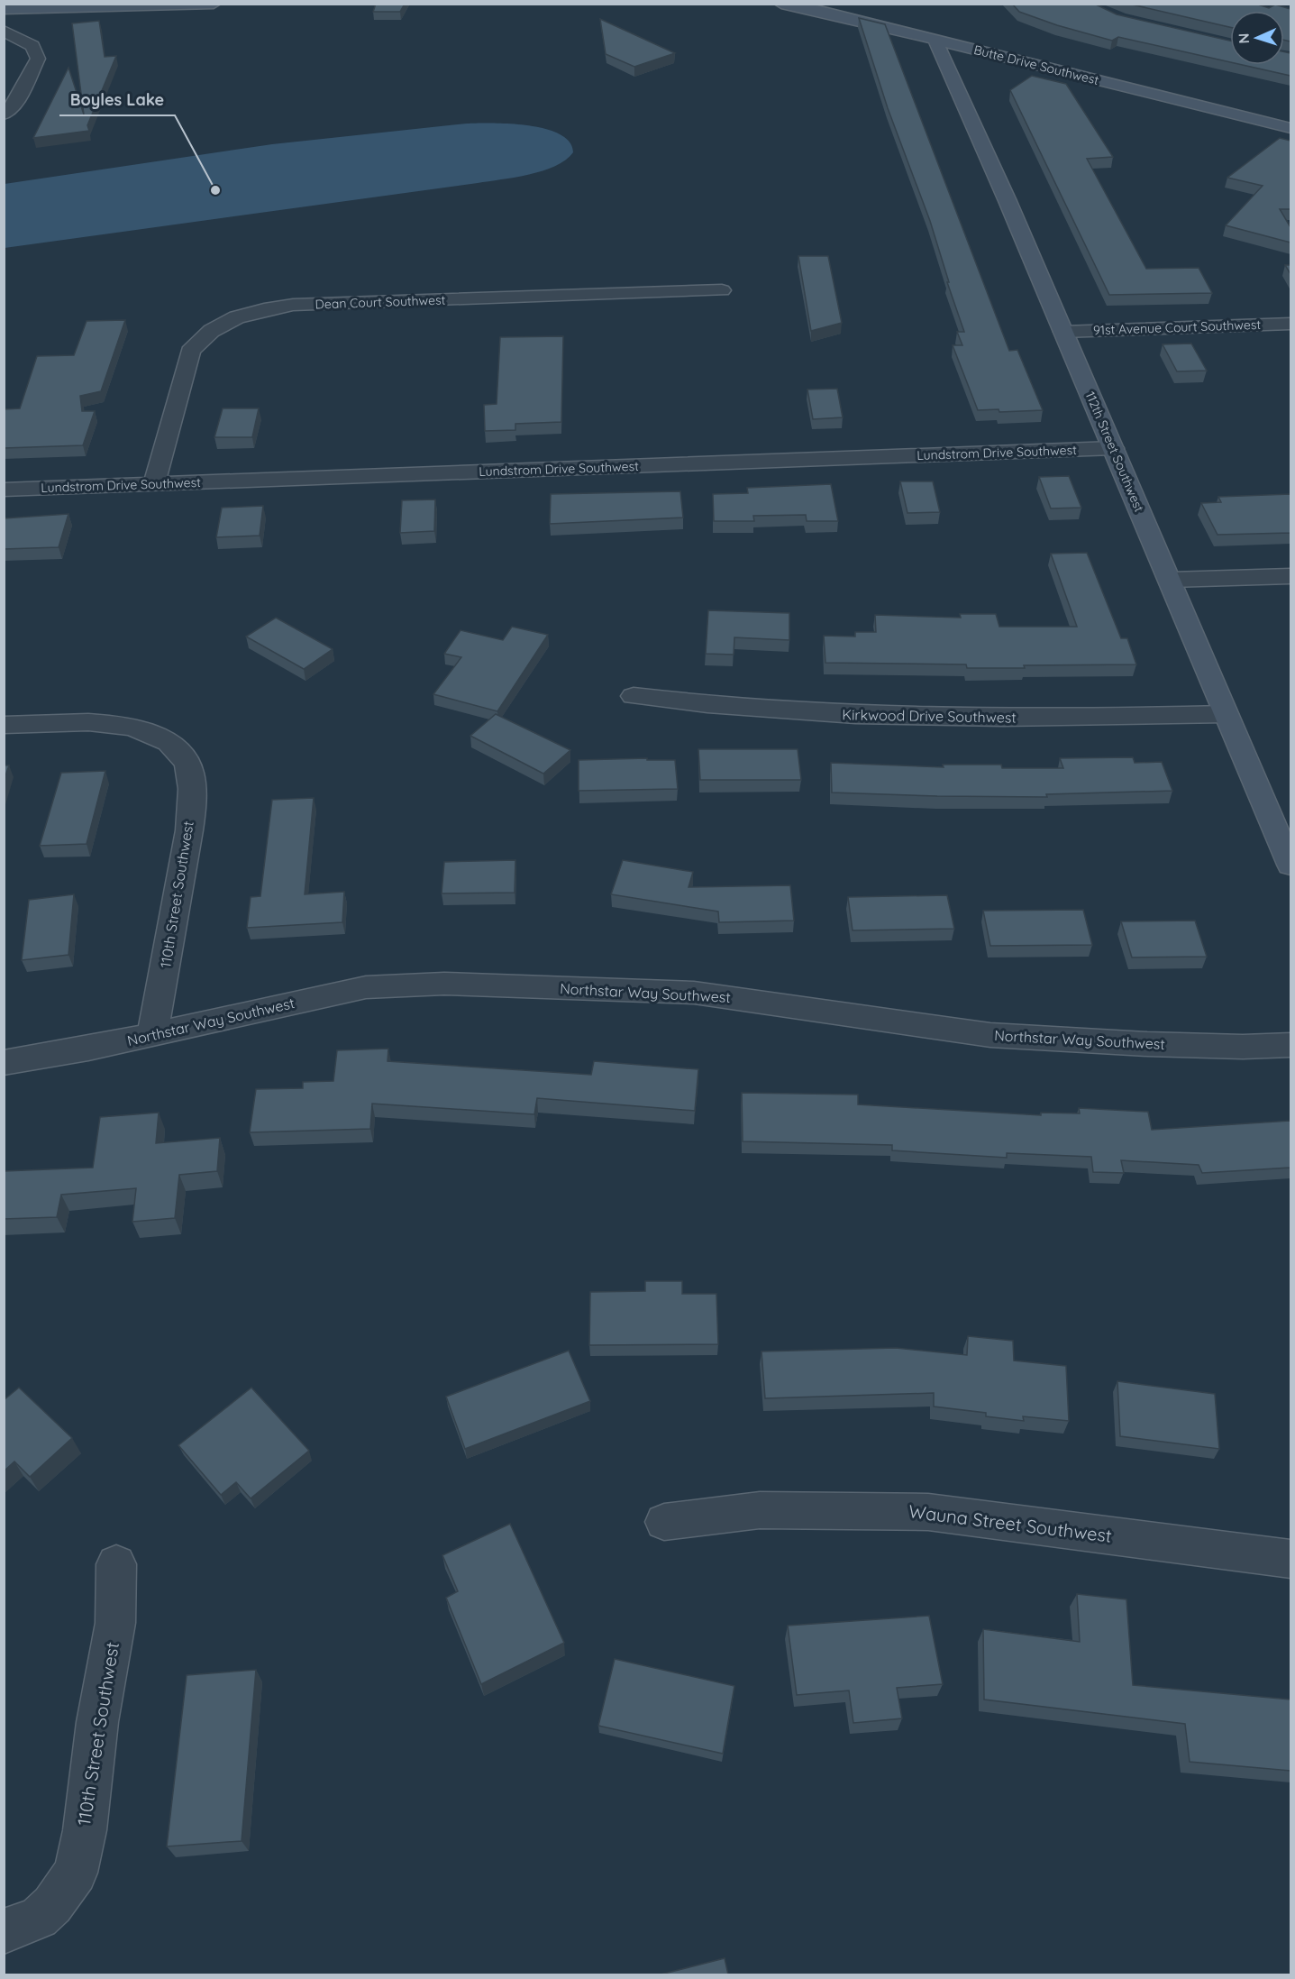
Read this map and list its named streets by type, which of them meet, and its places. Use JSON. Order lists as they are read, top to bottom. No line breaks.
{"streets":{"street":["Butte Drive Southwest","Dean Court Southwest","91st Avenue Court Southwest","112th Street Southwest","Lundstrom Drive Southwest","Kirkwood Drive Southwest","110th Street Southwest","Northstar Way Southwest","Wauna Street Southwest"]},"crossings":[["Butte Drive Southwest","112th Street Southwest"],["Dean Court Southwest","Lundstrom Drive Southwest"],["91st Avenue Court Southwest","112th Street Southwest"],["112th Street Southwest","Lundstrom Drive Southwest"],["112th Street Southwest","Kirkwood Drive Southwest"],["110th Street Southwest","Northstar Way Southwest"]],"places":["Boyles Lake"],"north":"left"}
